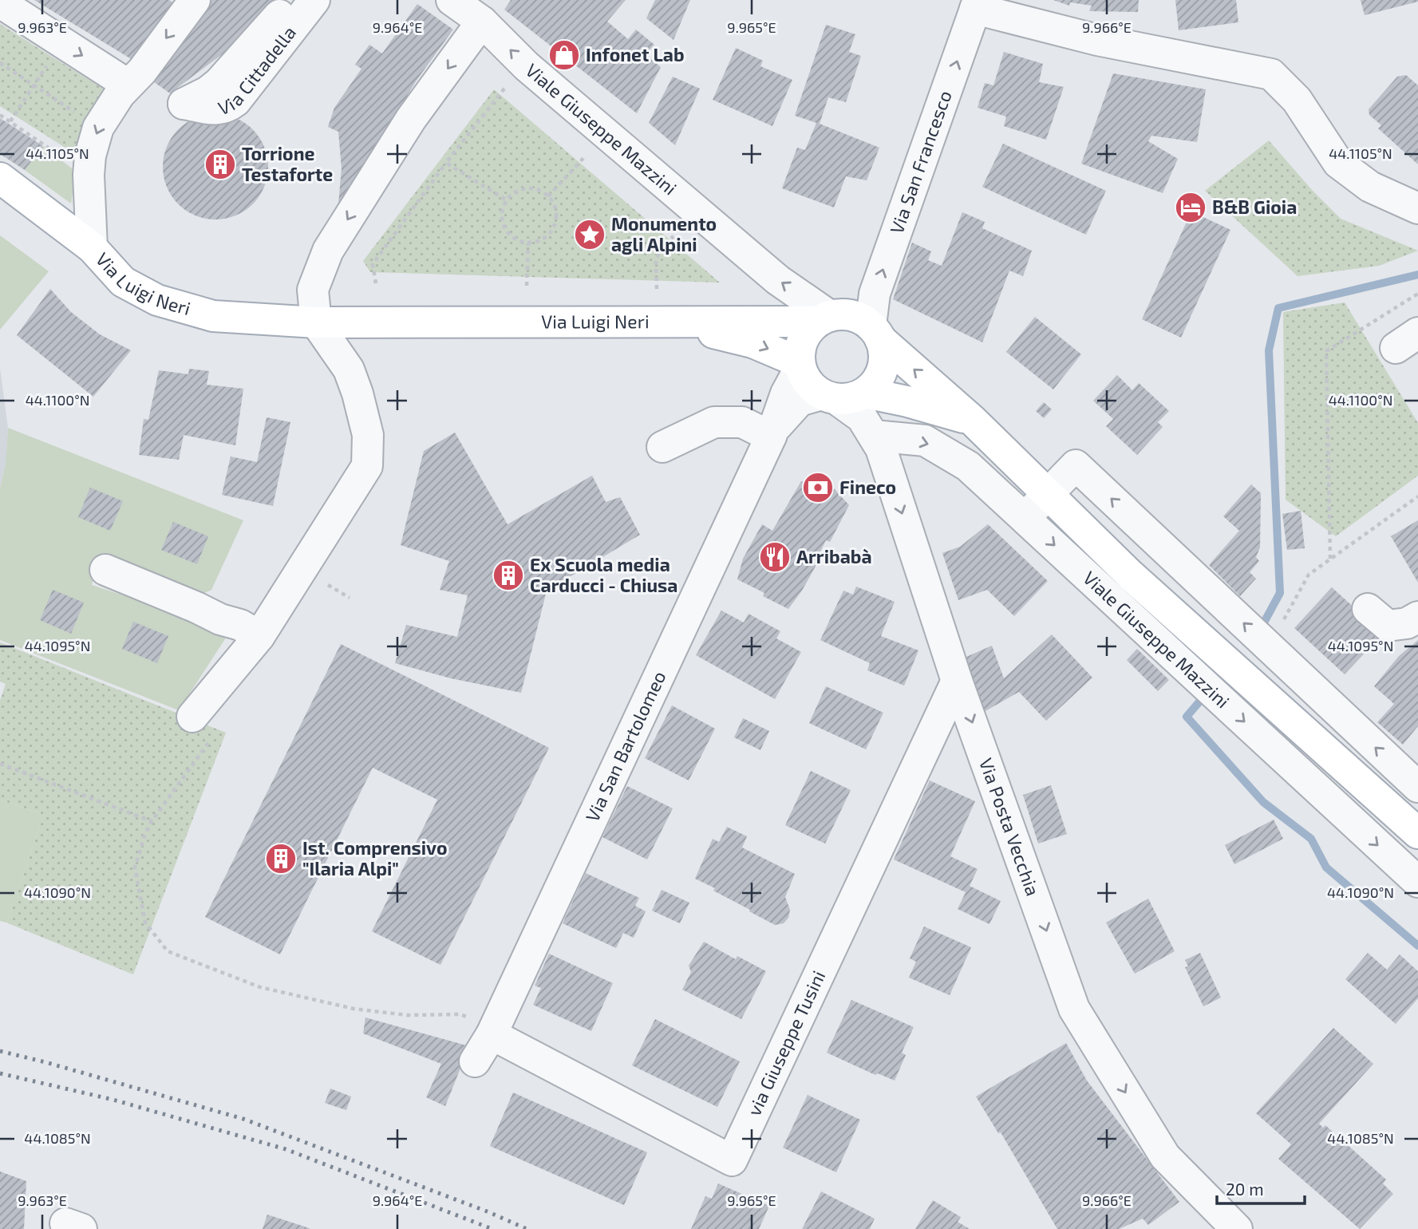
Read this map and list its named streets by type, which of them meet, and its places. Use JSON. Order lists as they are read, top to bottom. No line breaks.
{"streets":{"main road":["Viale Giuseppe Mazzini","Via Luigi Neri"],"street":["Via Cittadella","Via San Francesco","Via San Bartolomeo","Via Posta Vecchia","via Giuseppe Tusini"]},"crossings":[["Viale Giuseppe Mazzini","Via San Francesco"],["Viale Giuseppe Mazzini","Via Luigi Neri"],["Viale Giuseppe Mazzini","Via Posta Vecchia"],["Via San Francesco","Via Luigi Neri"],["Via San Francesco","Via Posta Vecchia"],["Via Luigi Neri","Via Posta Vecchia"],["Via San Bartolomeo","via Giuseppe Tusini"],["Via Posta Vecchia","via Giuseppe Tusini"]],"one_way":["Via San Francesco","Via Posta Vecchia"],"places":{"shop":["Infonet Lab"],"building":["Torrione Testaforte","Ex Scuola media Carducci - Chiusa","Ist. Comprensivo \"Ilaria Alpi\""],"hotel":["B&B Gioia"],"place":["Monumento agli Alpini"],"bank":["Fineco"],"restaurant":["Arribabà"]},"scale_bar":"20 m","coordinates":["9.963°E","9.964°E","9.965°E","9.966°E","44.1105°N","44.1100°N","44.1095°N","44.1090°N","44.1085°N"]}
